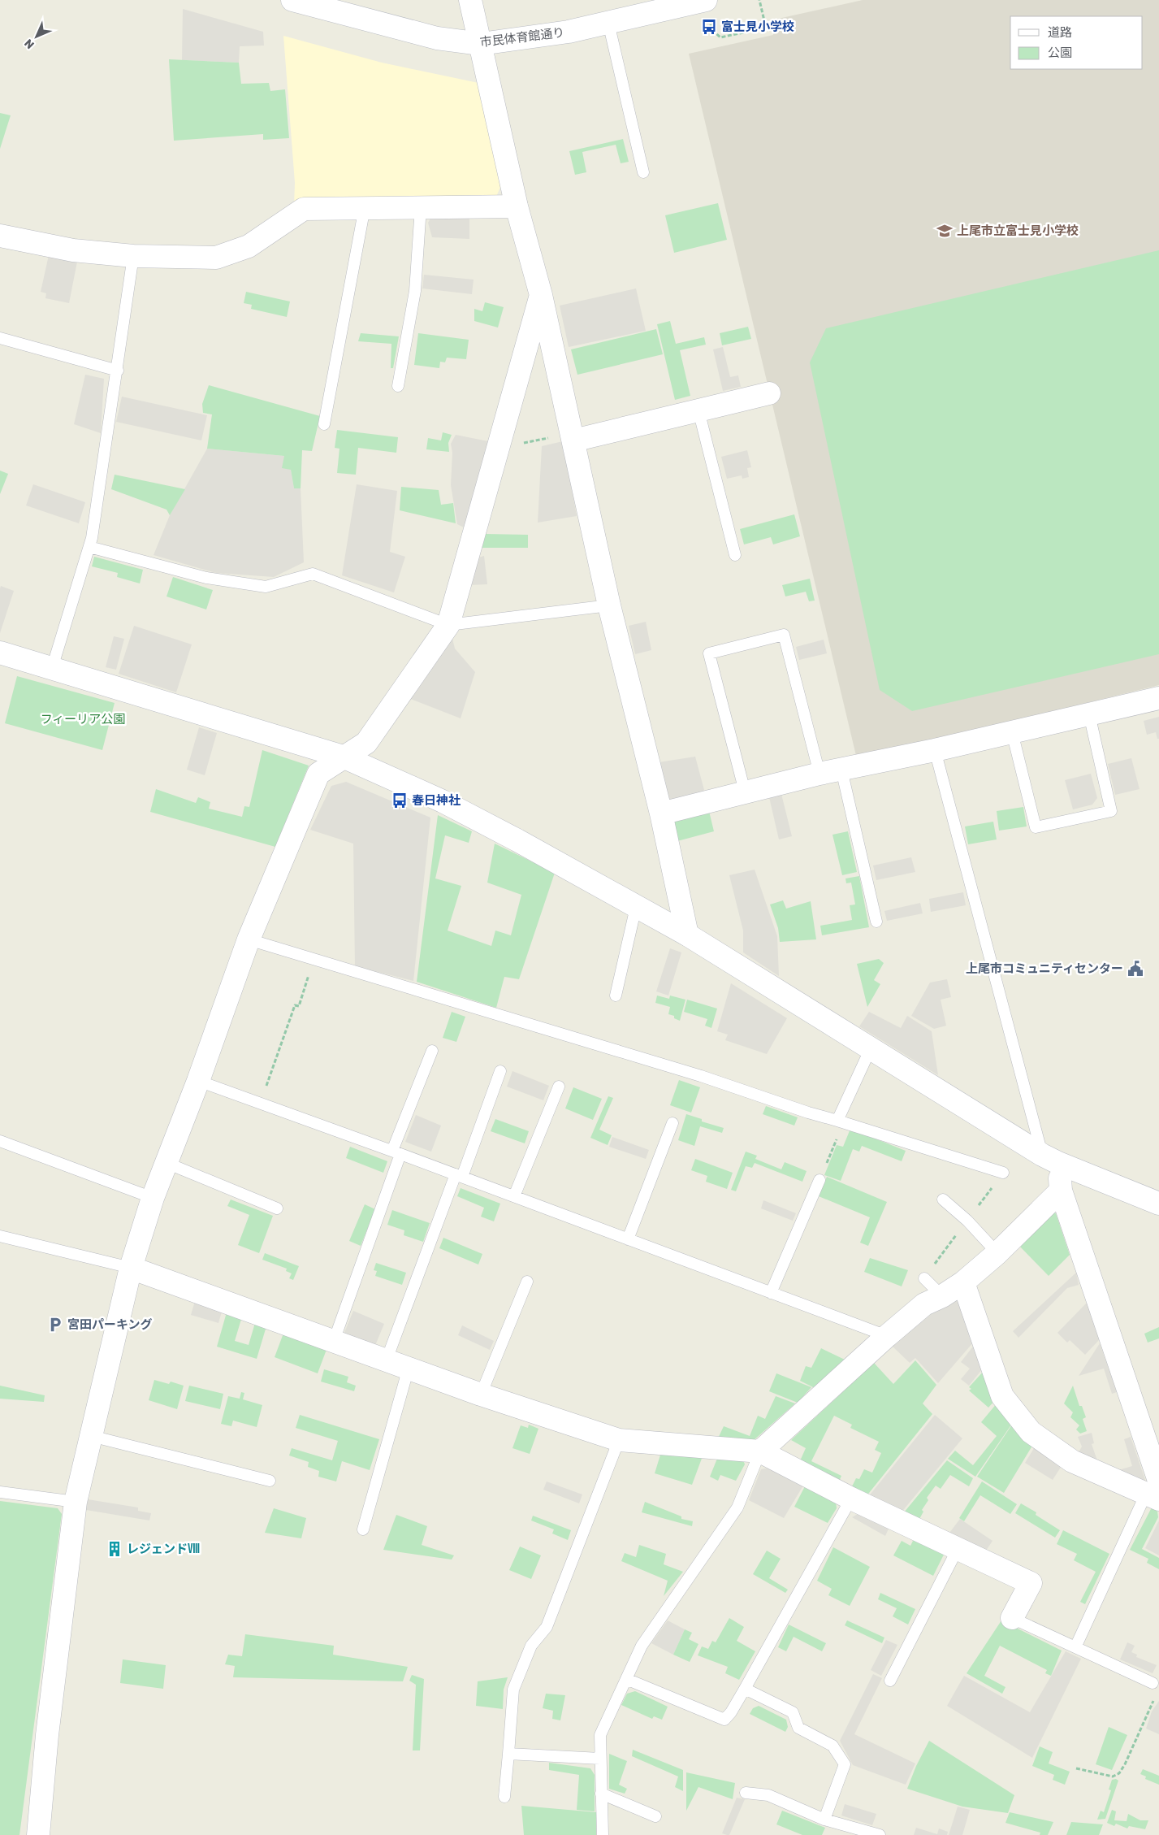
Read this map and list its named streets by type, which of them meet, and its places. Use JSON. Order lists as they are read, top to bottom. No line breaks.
{"streets":{"street":["市民体育館通り"]},"parks":["フィーリア公園"],"places":{"bus stop":["富士見小学校","春日神社"],"school or university":["上尾市立富士見小学校"],"public building":["上尾市コミュニティセンター"],"parking":["宮田パーキング"],"building":["レジェンドⅧ"]},"legend":["道路","公園"],"north":"bottom left"}
